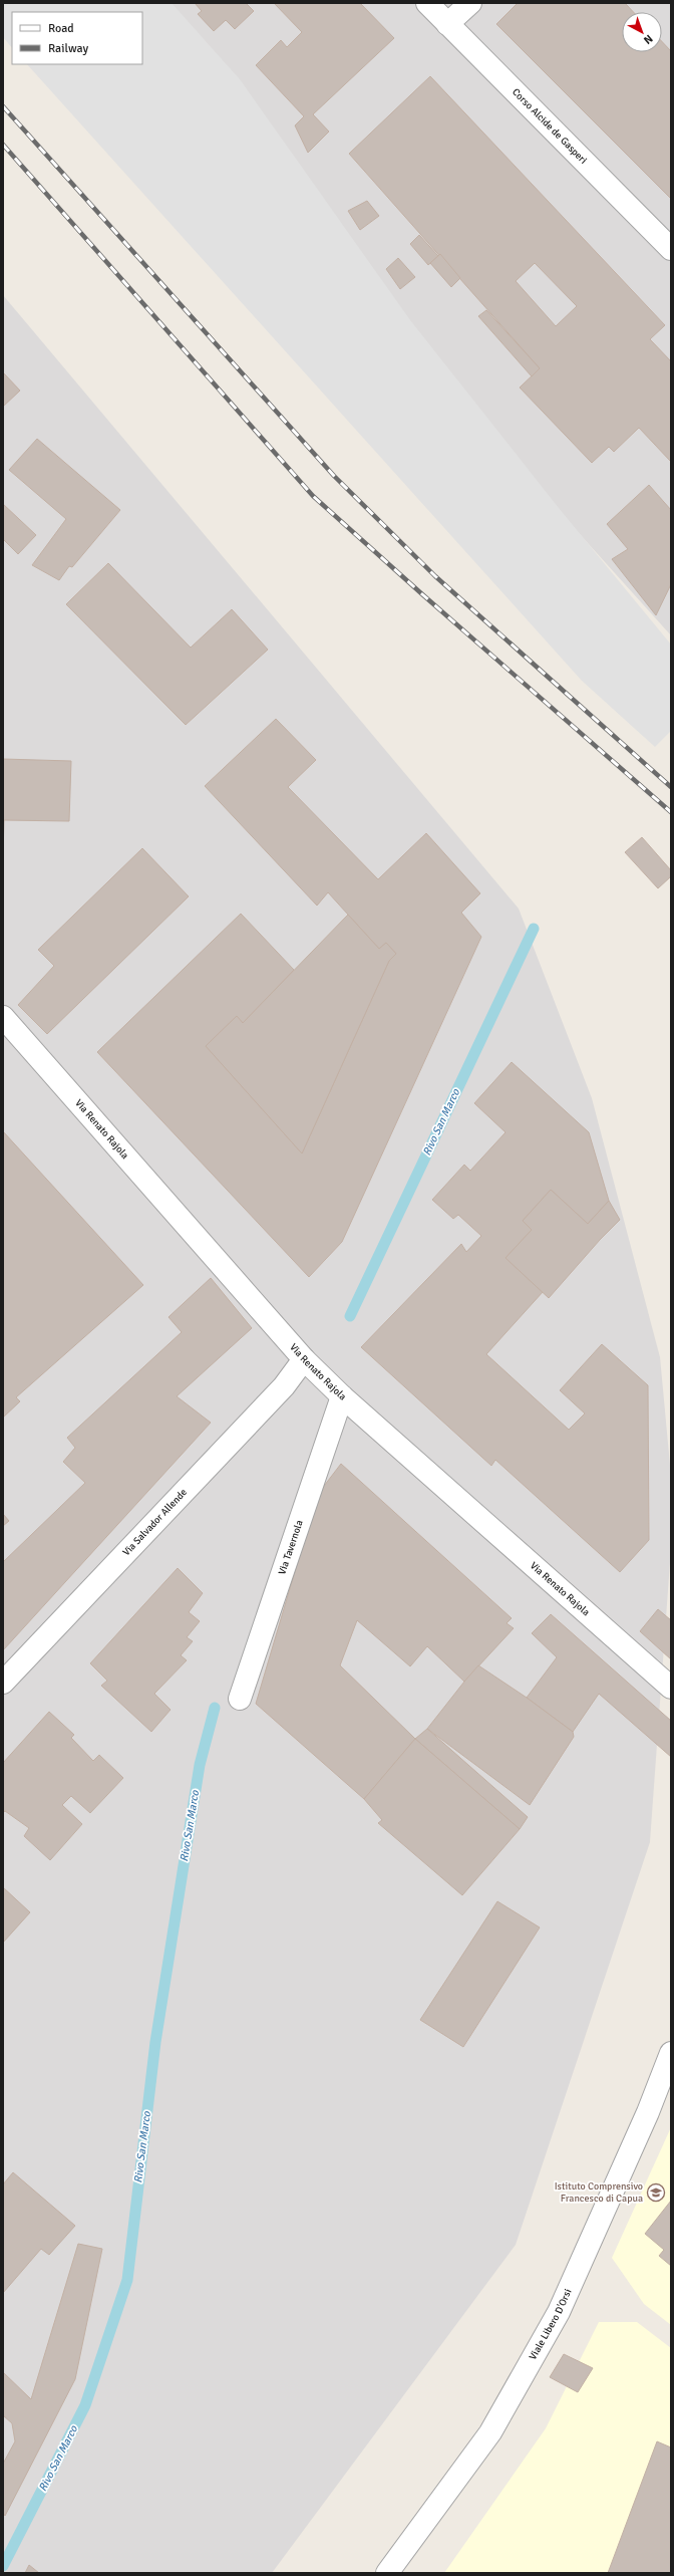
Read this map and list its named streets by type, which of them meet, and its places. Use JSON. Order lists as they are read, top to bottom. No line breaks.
{"streets":{"street":["Corso Alcide de Gasperi","Via Renato Rajola","Via Salvador Allende","Via Tavernola","Viale Libero D'Orsi"]},"crossings":[["Via Renato Rajola","Via Salvador Allende"],["Via Renato Rajola","Via Tavernola"]],"water":["Rivo San Marco"],"places":{"school or university":["Istituto Comprensivo Francesco di Capua"]},"legend":["Road","Railway"],"north":"bottom right"}
